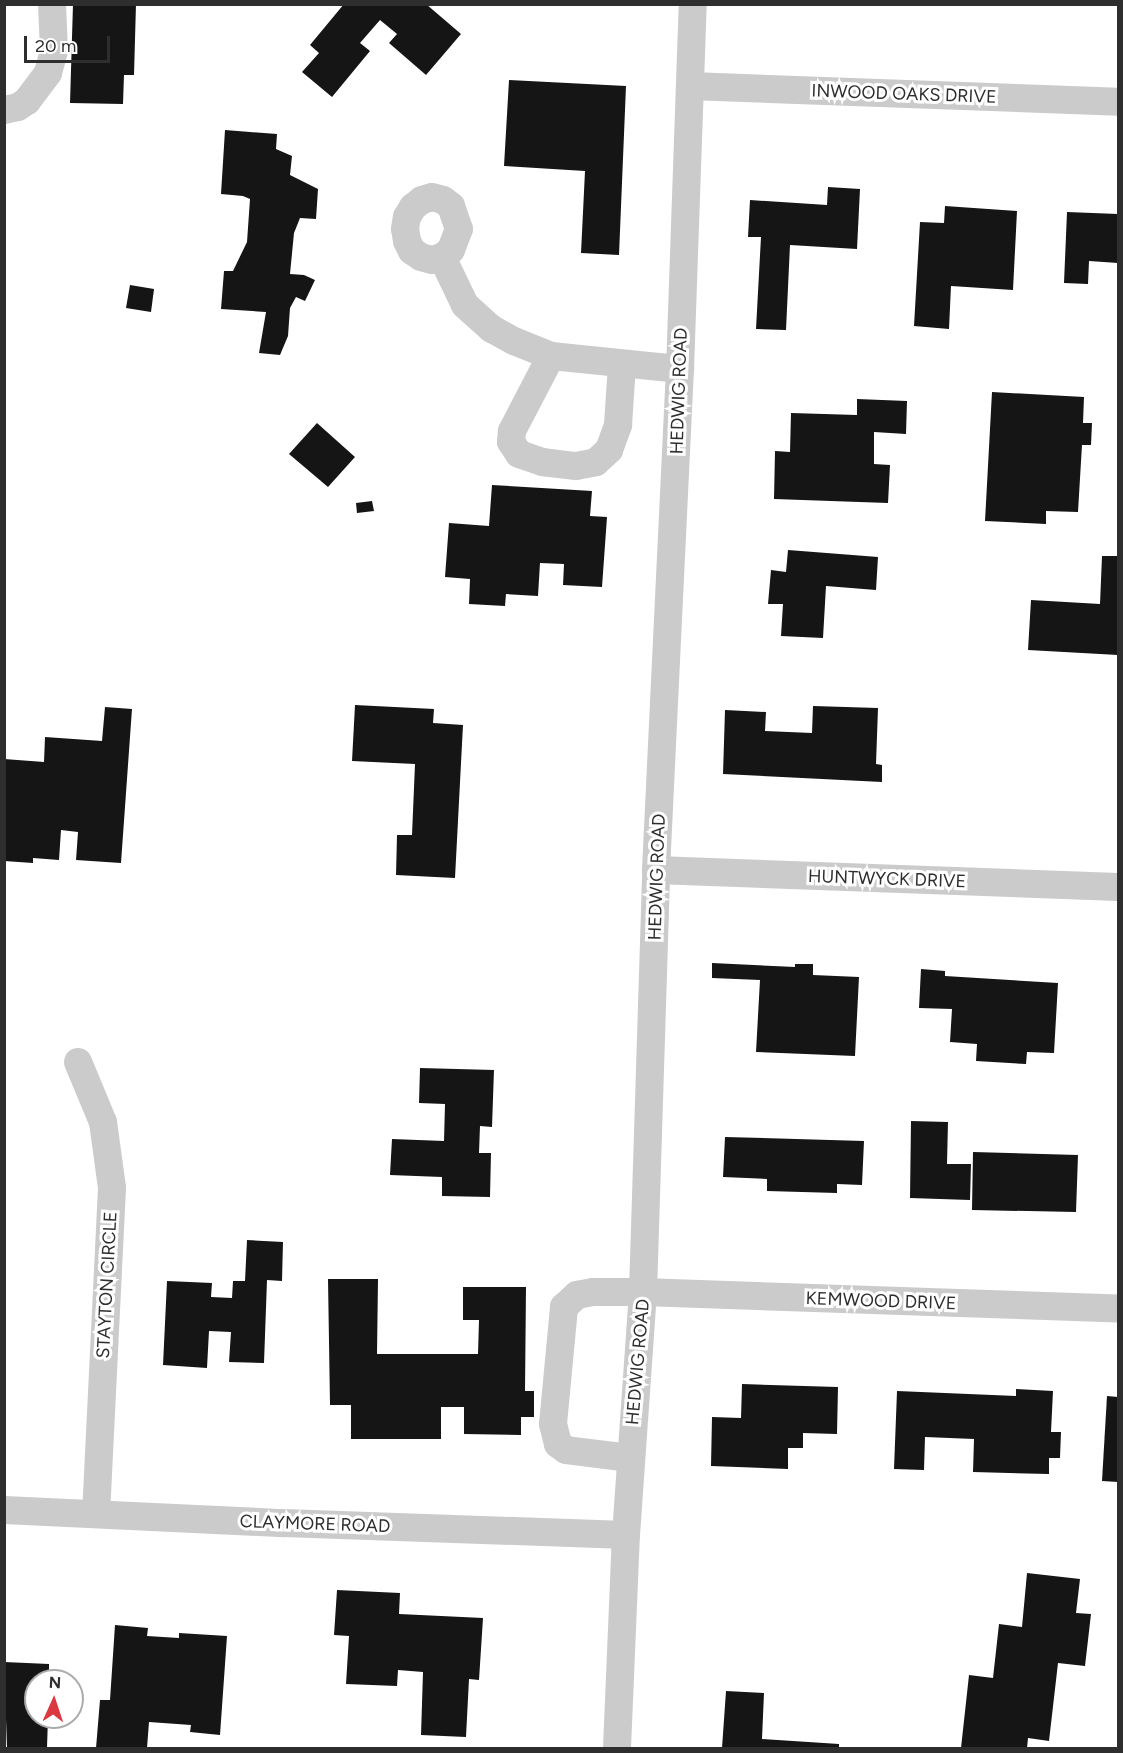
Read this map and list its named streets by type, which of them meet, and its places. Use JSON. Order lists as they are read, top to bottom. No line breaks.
{"streets":{"street":["INWOOD OAKS DRIVE","HEDWIG ROAD","HUNTWYCK DRIVE","STAYTON CIRCLE","KEMWOOD DRIVE","CLAYMORE ROAD"]},"crossings":[["INWOOD OAKS DRIVE","HEDWIG ROAD"],["HEDWIG ROAD","HUNTWYCK DRIVE"],["HEDWIG ROAD","KEMWOOD DRIVE"],["HEDWIG ROAD","CLAYMORE ROAD"],["STAYTON CIRCLE","CLAYMORE ROAD"]],"scale_bar":"20 m","north":"top"}
